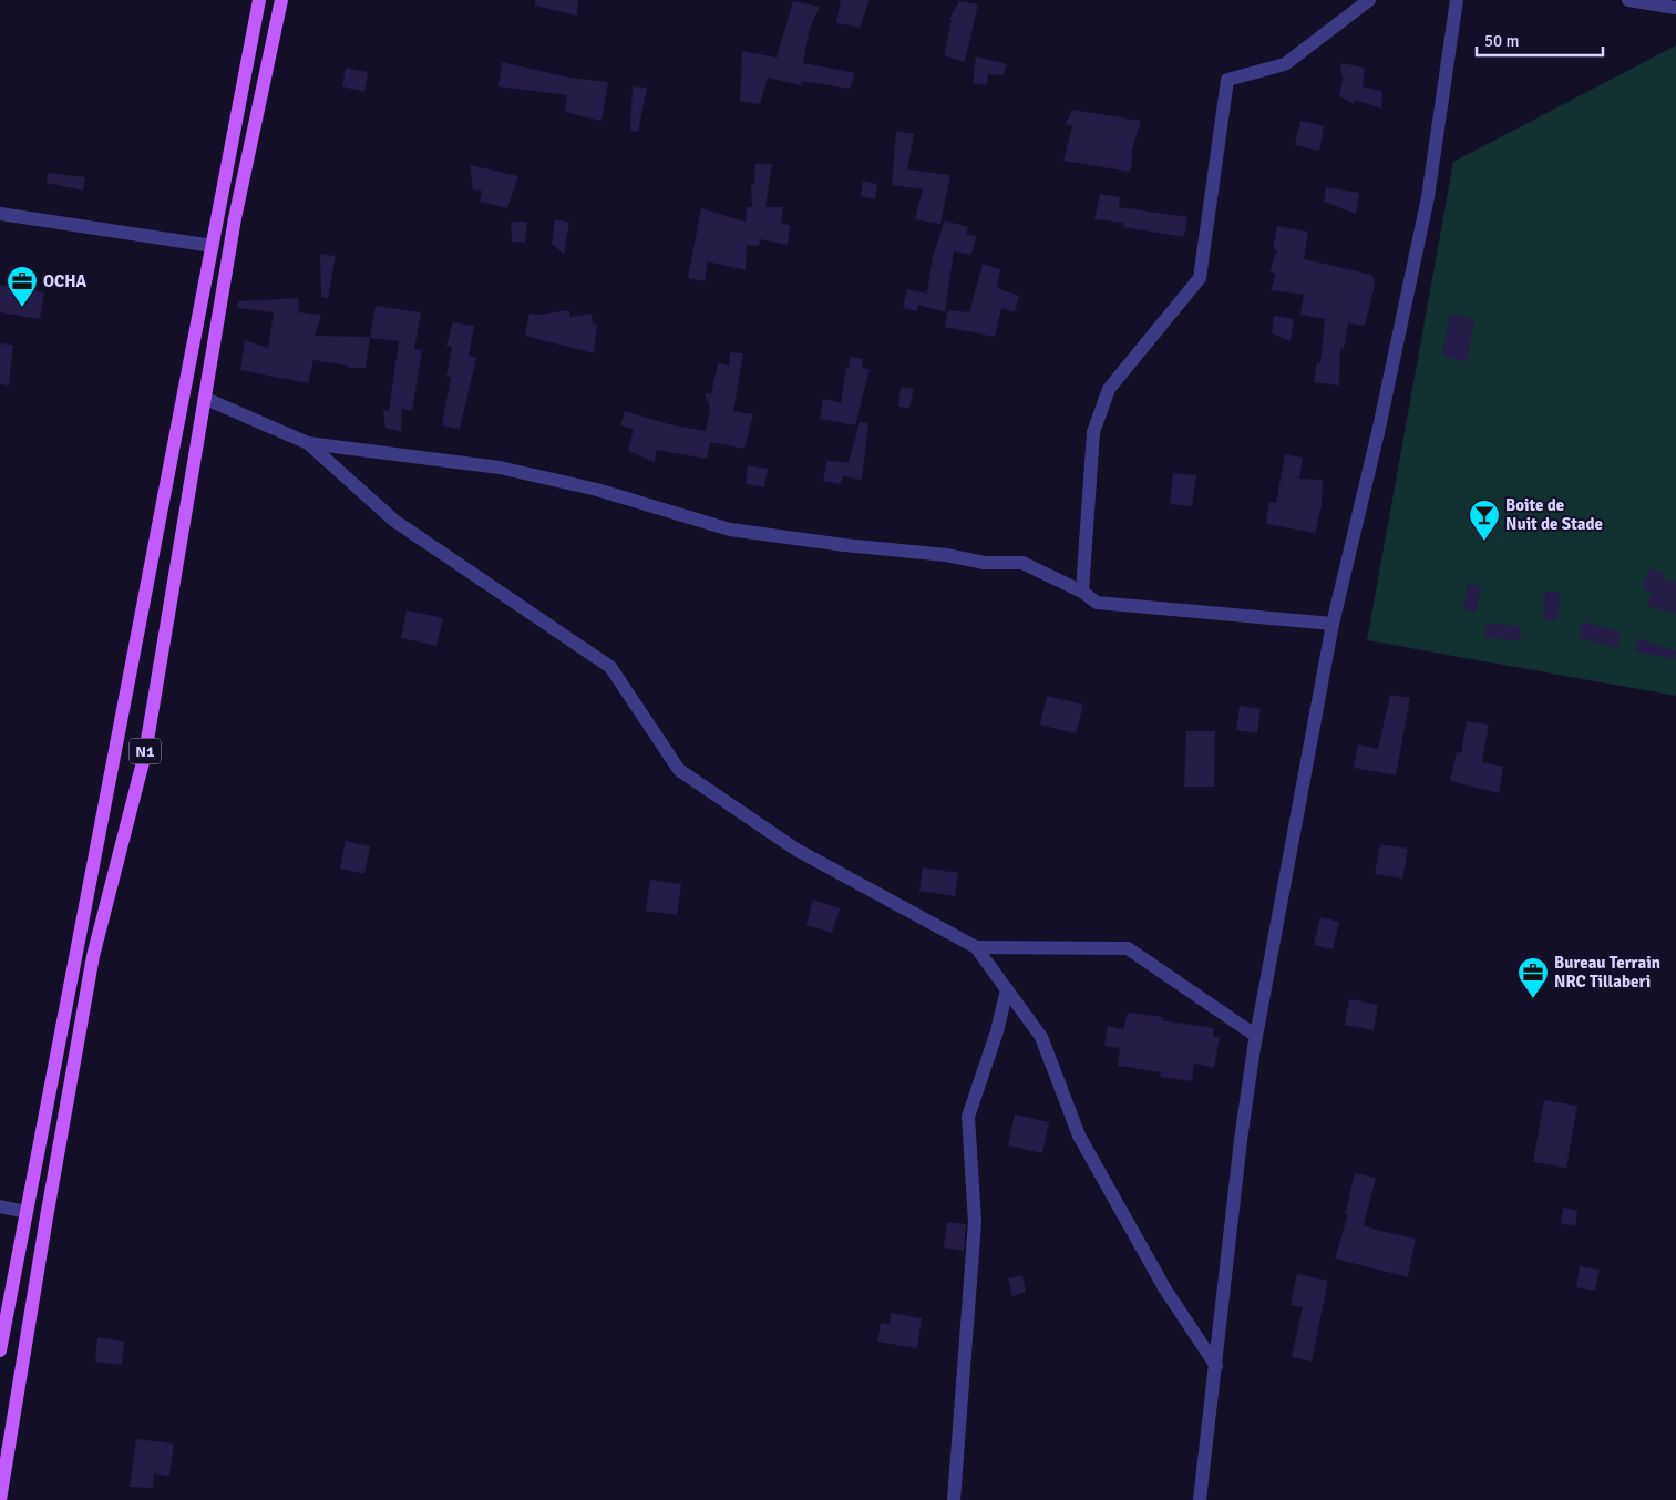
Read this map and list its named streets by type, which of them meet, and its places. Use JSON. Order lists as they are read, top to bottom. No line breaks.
{"streets":{"main road":["N1"]},"places":{"office":["OCHA","Bureau Terrain NRC Tillaberi"],"bar":["Boite de Nuit de Stade"]},"scale_bar":"50 m"}
